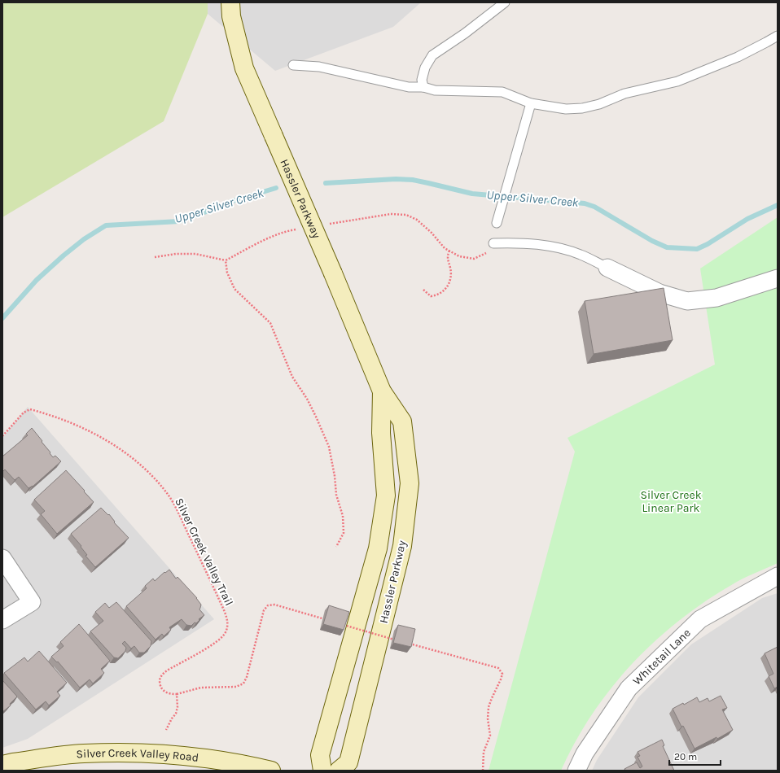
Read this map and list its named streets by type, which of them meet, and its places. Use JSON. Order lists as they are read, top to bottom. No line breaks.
{"streets":{"street":["Hassler Parkway","Whitetail Lane","Silver Creek Valley Road"],"path":["Silver Creek Valley Trail"]},"water":["Upper Silver Creek"],"parks":["Silver Creek Linear Park"],"scale_bar":"20 m"}
